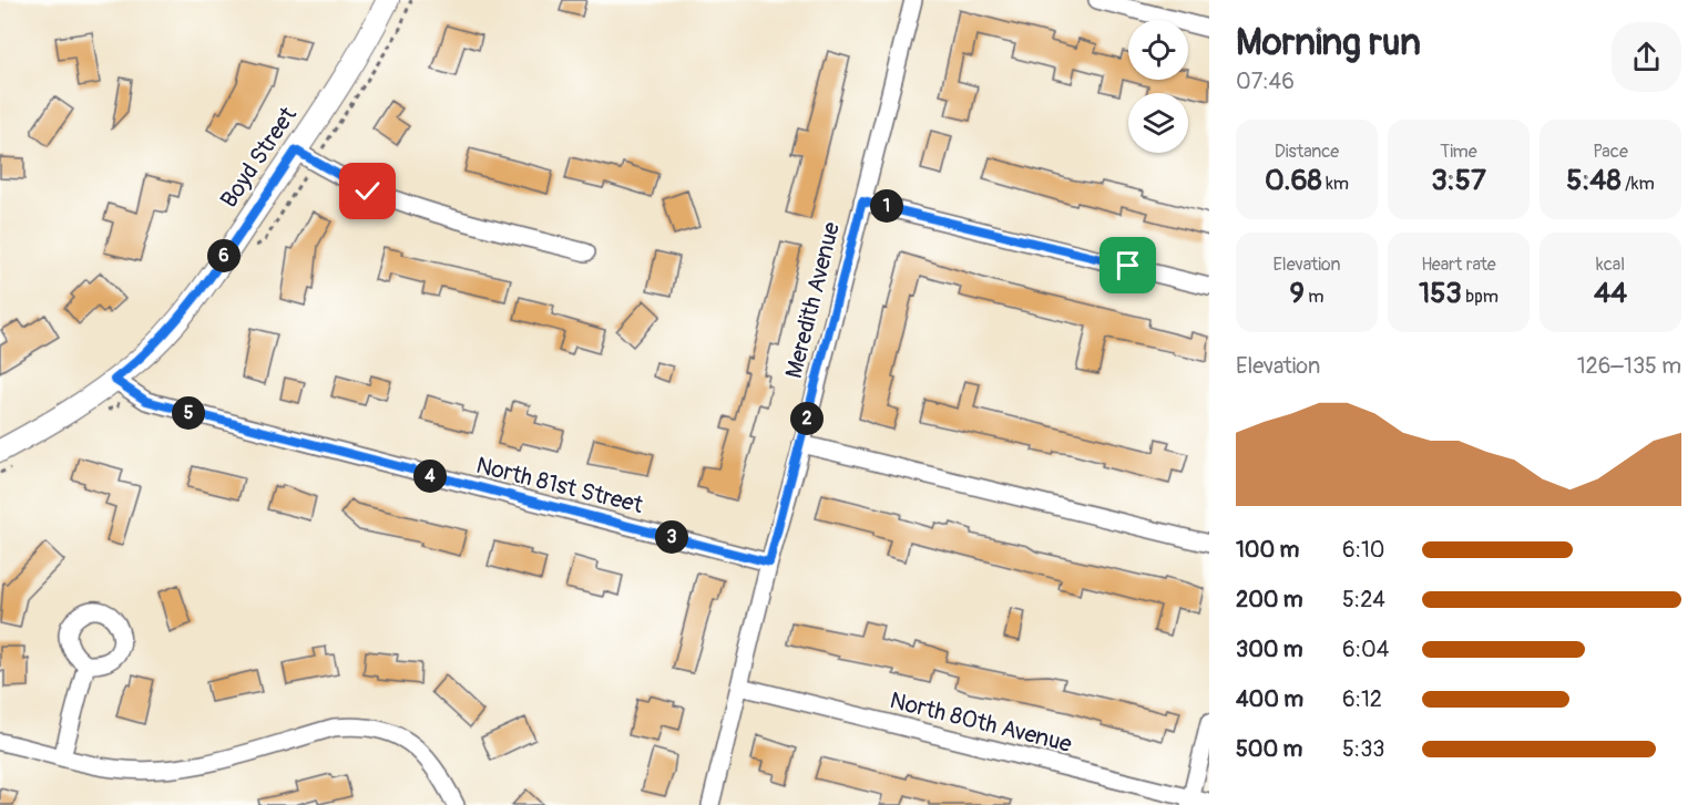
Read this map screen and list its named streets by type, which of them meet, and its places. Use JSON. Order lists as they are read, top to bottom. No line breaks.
{"streets":{"street":["Boyd Street","Meredith Avenue","North 81st Street","North 80th Avenue"]},"crossings":[["Boyd Street","North 81st Street"],["Meredith Avenue","North 81st Street"],["Meredith Avenue","North 80th Avenue"]],"page":{"heading":["Morning run","07:46"],"stats":[["Distance","0.68 km"],["Time","3:57"],["Pace","5:48 /km"],["Elevation","9 m"],["Heart rate","153 bpm"],["kcal","44"]],"pins":["1","6","5","2","4","3"],"chart":["Elevation","126–135 m"],"list":[{"name":"100 m","note":"6:10"},{"name":"200 m","note":"5:24"},{"name":"300 m","note":"6:04"},{"name":"400 m","note":"6:12"},{"name":"500 m","note":"5:33"}]}}
